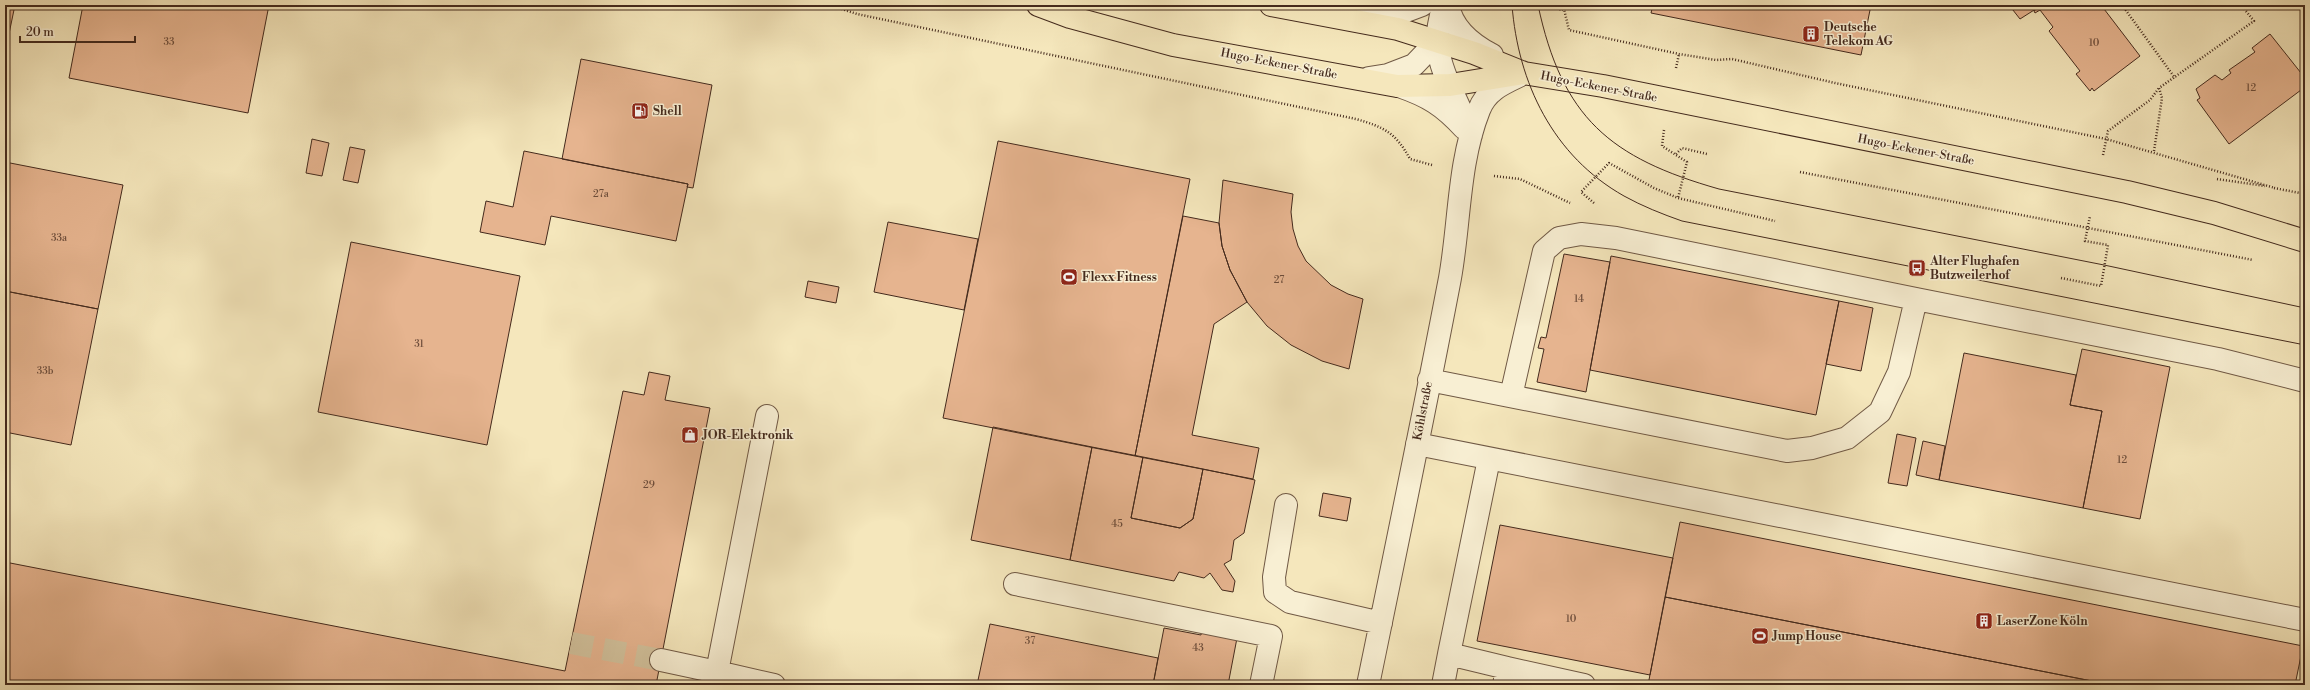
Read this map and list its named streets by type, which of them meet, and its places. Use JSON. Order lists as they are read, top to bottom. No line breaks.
{"streets":{"main road":["Hugo-Eckener-Straße"],"street":["Köhlstraße"]},"crossings":[["Hugo-Eckener-Straße","Köhlstraße"]],"places":{"building":["Deutsche Telekom AG","LaserZone Köln"],"fuel station":["Shell"],"bus stop":["Alter Flughafen Butzweilerhof"],"sports":["Flexx Fitness","Jump House"],"shop":["JOR-Elektronik"]},"house_numbers":["33","10","12","27a","33a","27","14","31","33b","12","29","45","10","37","43"],"scale_bar":"20 m"}
